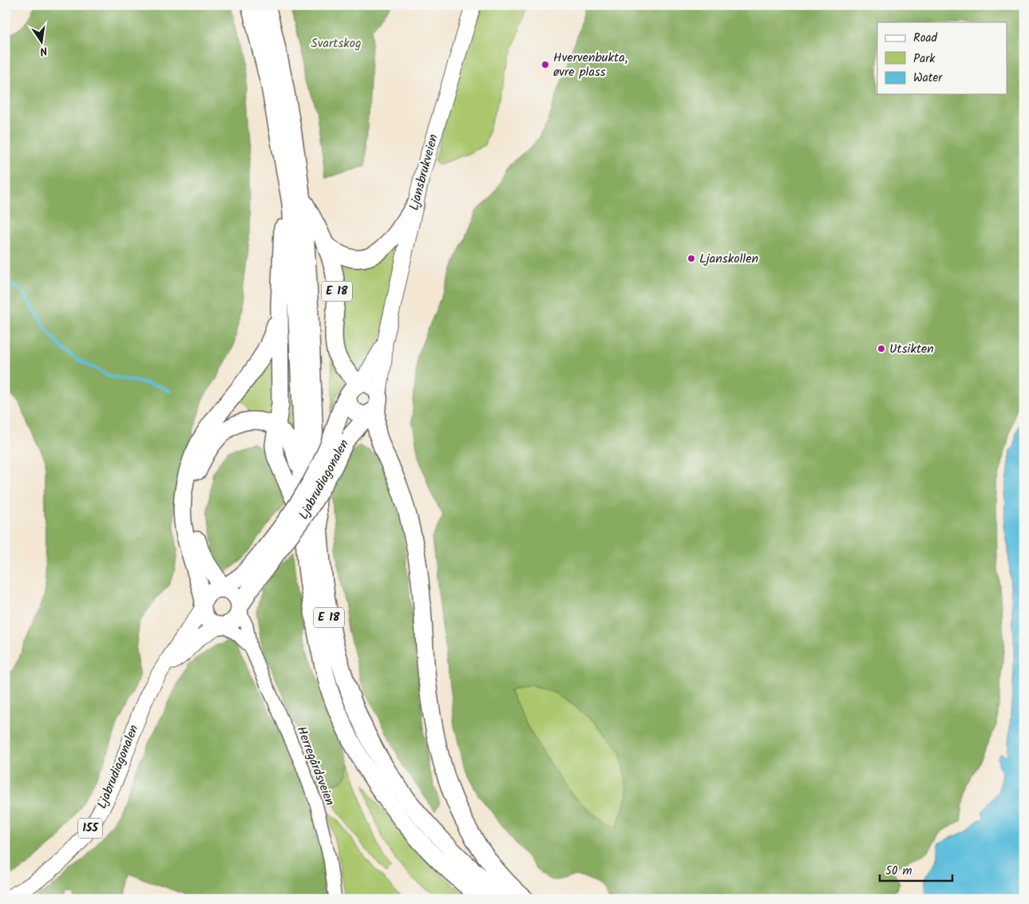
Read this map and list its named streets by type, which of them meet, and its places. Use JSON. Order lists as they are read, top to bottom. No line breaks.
{"streets":{"highway":["E 18","Ljabrudiagonalen"],"main road":["Ljansbrukveien","155"],"street":["Herregårdsveien"]},"crossings":[["Ljansbrukveien","E 18"],["Ljansbrukveien","Ljabrudiagonalen"],["E 18","Ljabrudiagonalen"],["E 18","Herregårdsveien"],["Ljabrudiagonalen","Herregårdsveien"]],"parks":["Svartskog"],"places":["Hvervenbukta, øvre plass","Ljanskollen","Utsikten"],"legend":["Road","Park","Water"],"scale_bar":"50 m","north":"bottom"}
